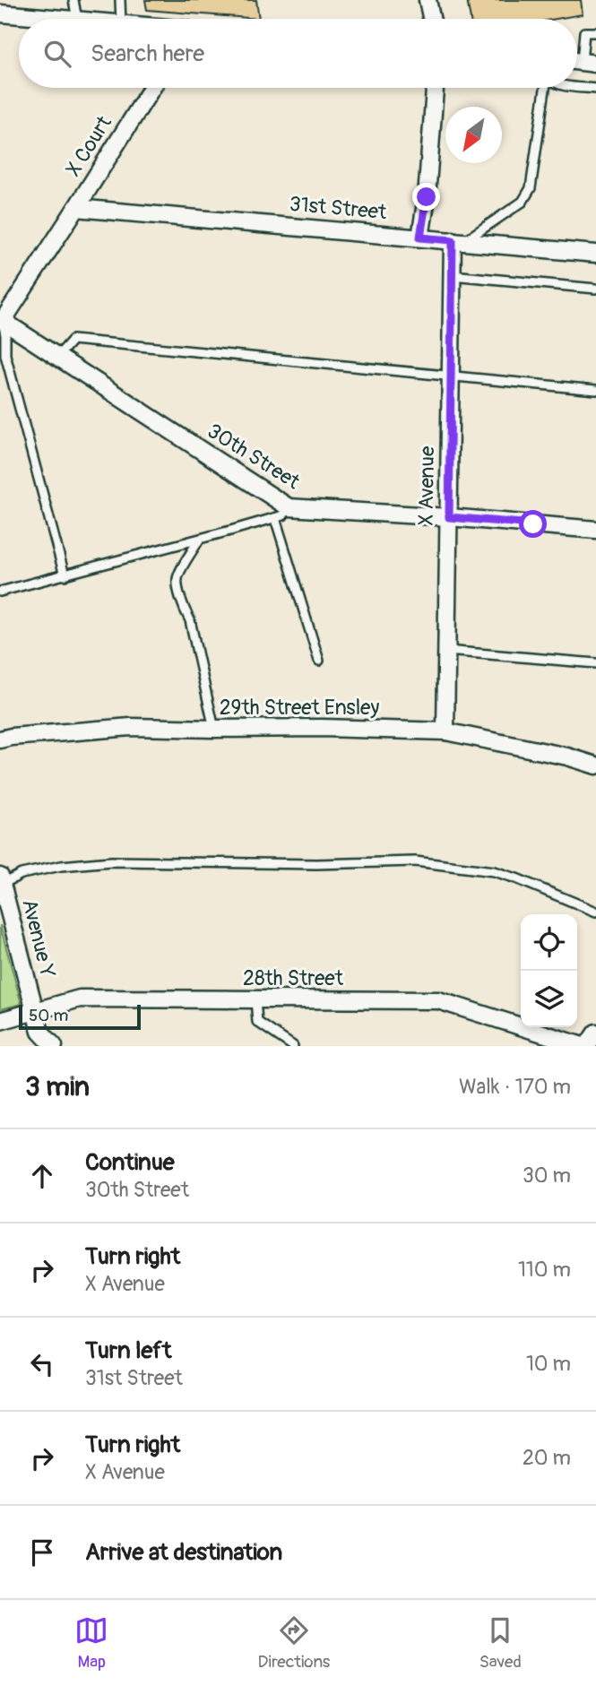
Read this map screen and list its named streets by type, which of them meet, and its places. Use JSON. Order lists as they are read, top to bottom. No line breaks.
{"streets":{"street":["X Court","31st Street","30th Street","X Avenue","29th Street Ensley","Avenue Y","28th Street"]},"crossings":[["X Court","31st Street"],["X Court","30th Street"],["31st Street","X Avenue"],["30th Street","X Avenue"],["X Avenue","29th Street Ensley"],["Avenue Y","28th Street"]],"scale_bar":"50 m","north":"bottom left","page":{"search":"Search here","scale":"50 m","heading":["3 min","Walk · 170 m"],"list":[["Continue","30th Street","30 m"],["Turn right","X Avenue","110 m"],["Turn left","31st Street","10 m"],["Turn right","X Avenue","20 m"],"Arrive at destination"],"nav":["Map","Directions","Saved"]}}
